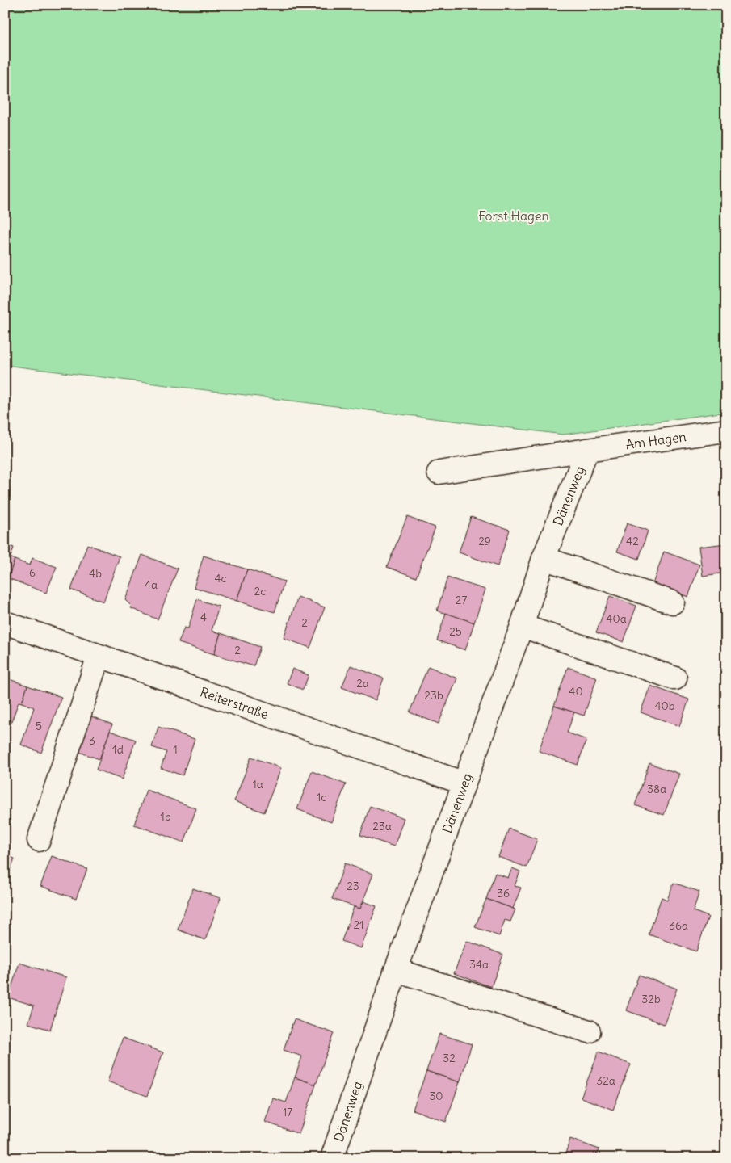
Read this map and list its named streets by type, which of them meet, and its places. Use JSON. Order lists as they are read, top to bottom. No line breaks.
{"streets":{"street":["Am Hagen","Dänenweg","Reiterstraße"]},"crossings":[["Am Hagen","Dänenweg"],["Dänenweg","Reiterstraße"]],"parks":["Forst Hagen"],"house_numbers":["29","42","6","4b","4c","4a","2c","27","4","40a","2","25","2","2a","40","23b","40b","5","3","1d","1","1a","38a","1c","1b","23a","23","36","21","36a","34a","32b","32","32a","30","17"]}
